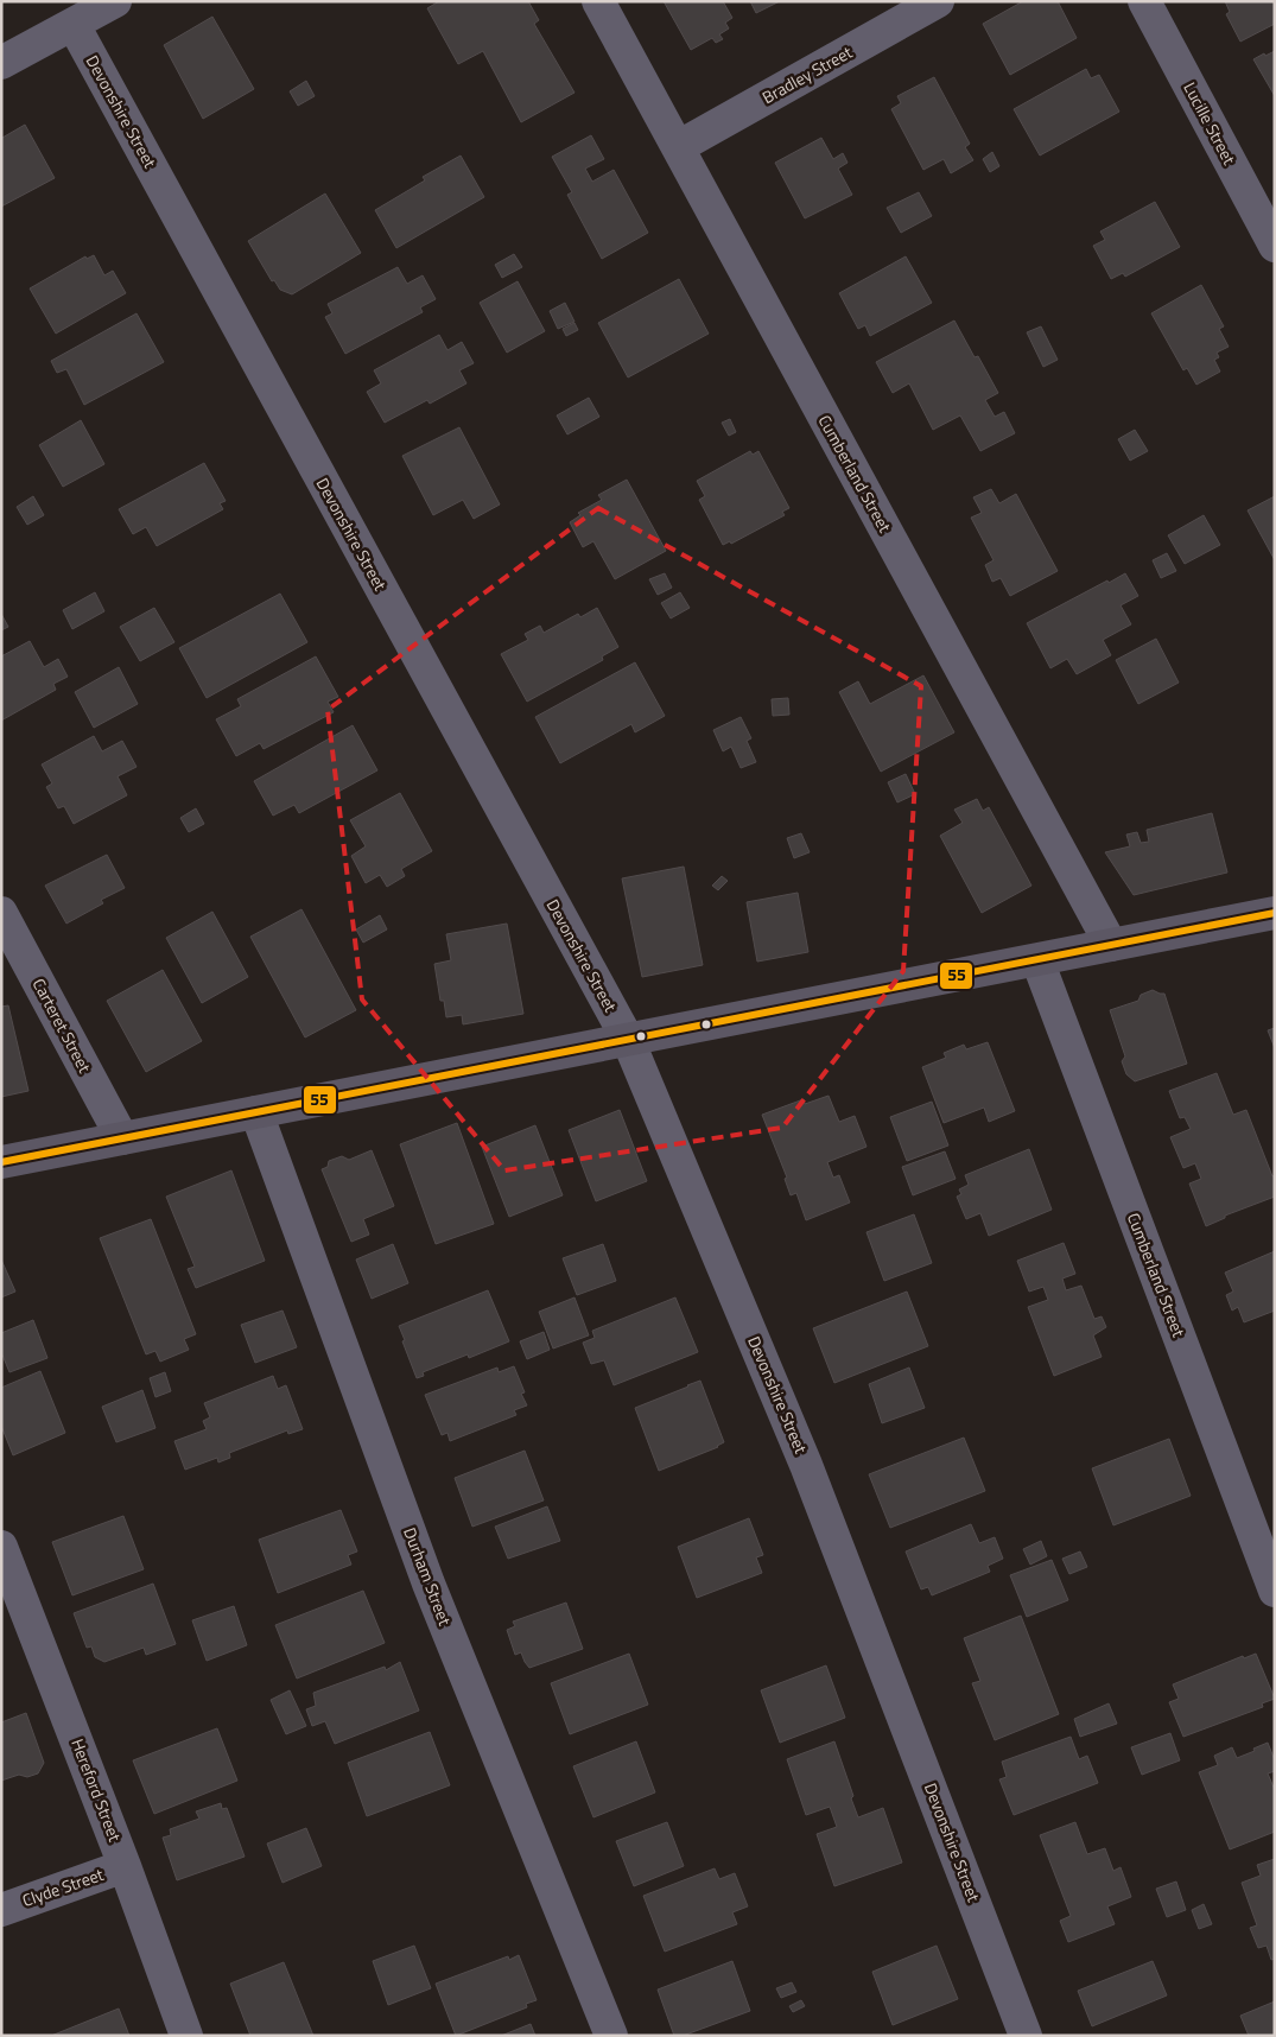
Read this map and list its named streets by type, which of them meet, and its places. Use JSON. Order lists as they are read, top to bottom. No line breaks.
{"streets":{"street":["Bradley Street","Devonshire Street","Lucille Street","Cumberland Street","Carteret Street","Durham Street","Hereford Street","Clyde Street"]},"crossings":[["Bradley Street","Cumberland Street"],["Hereford Street","Clyde Street"]],"lines":["transit line 55"]}
